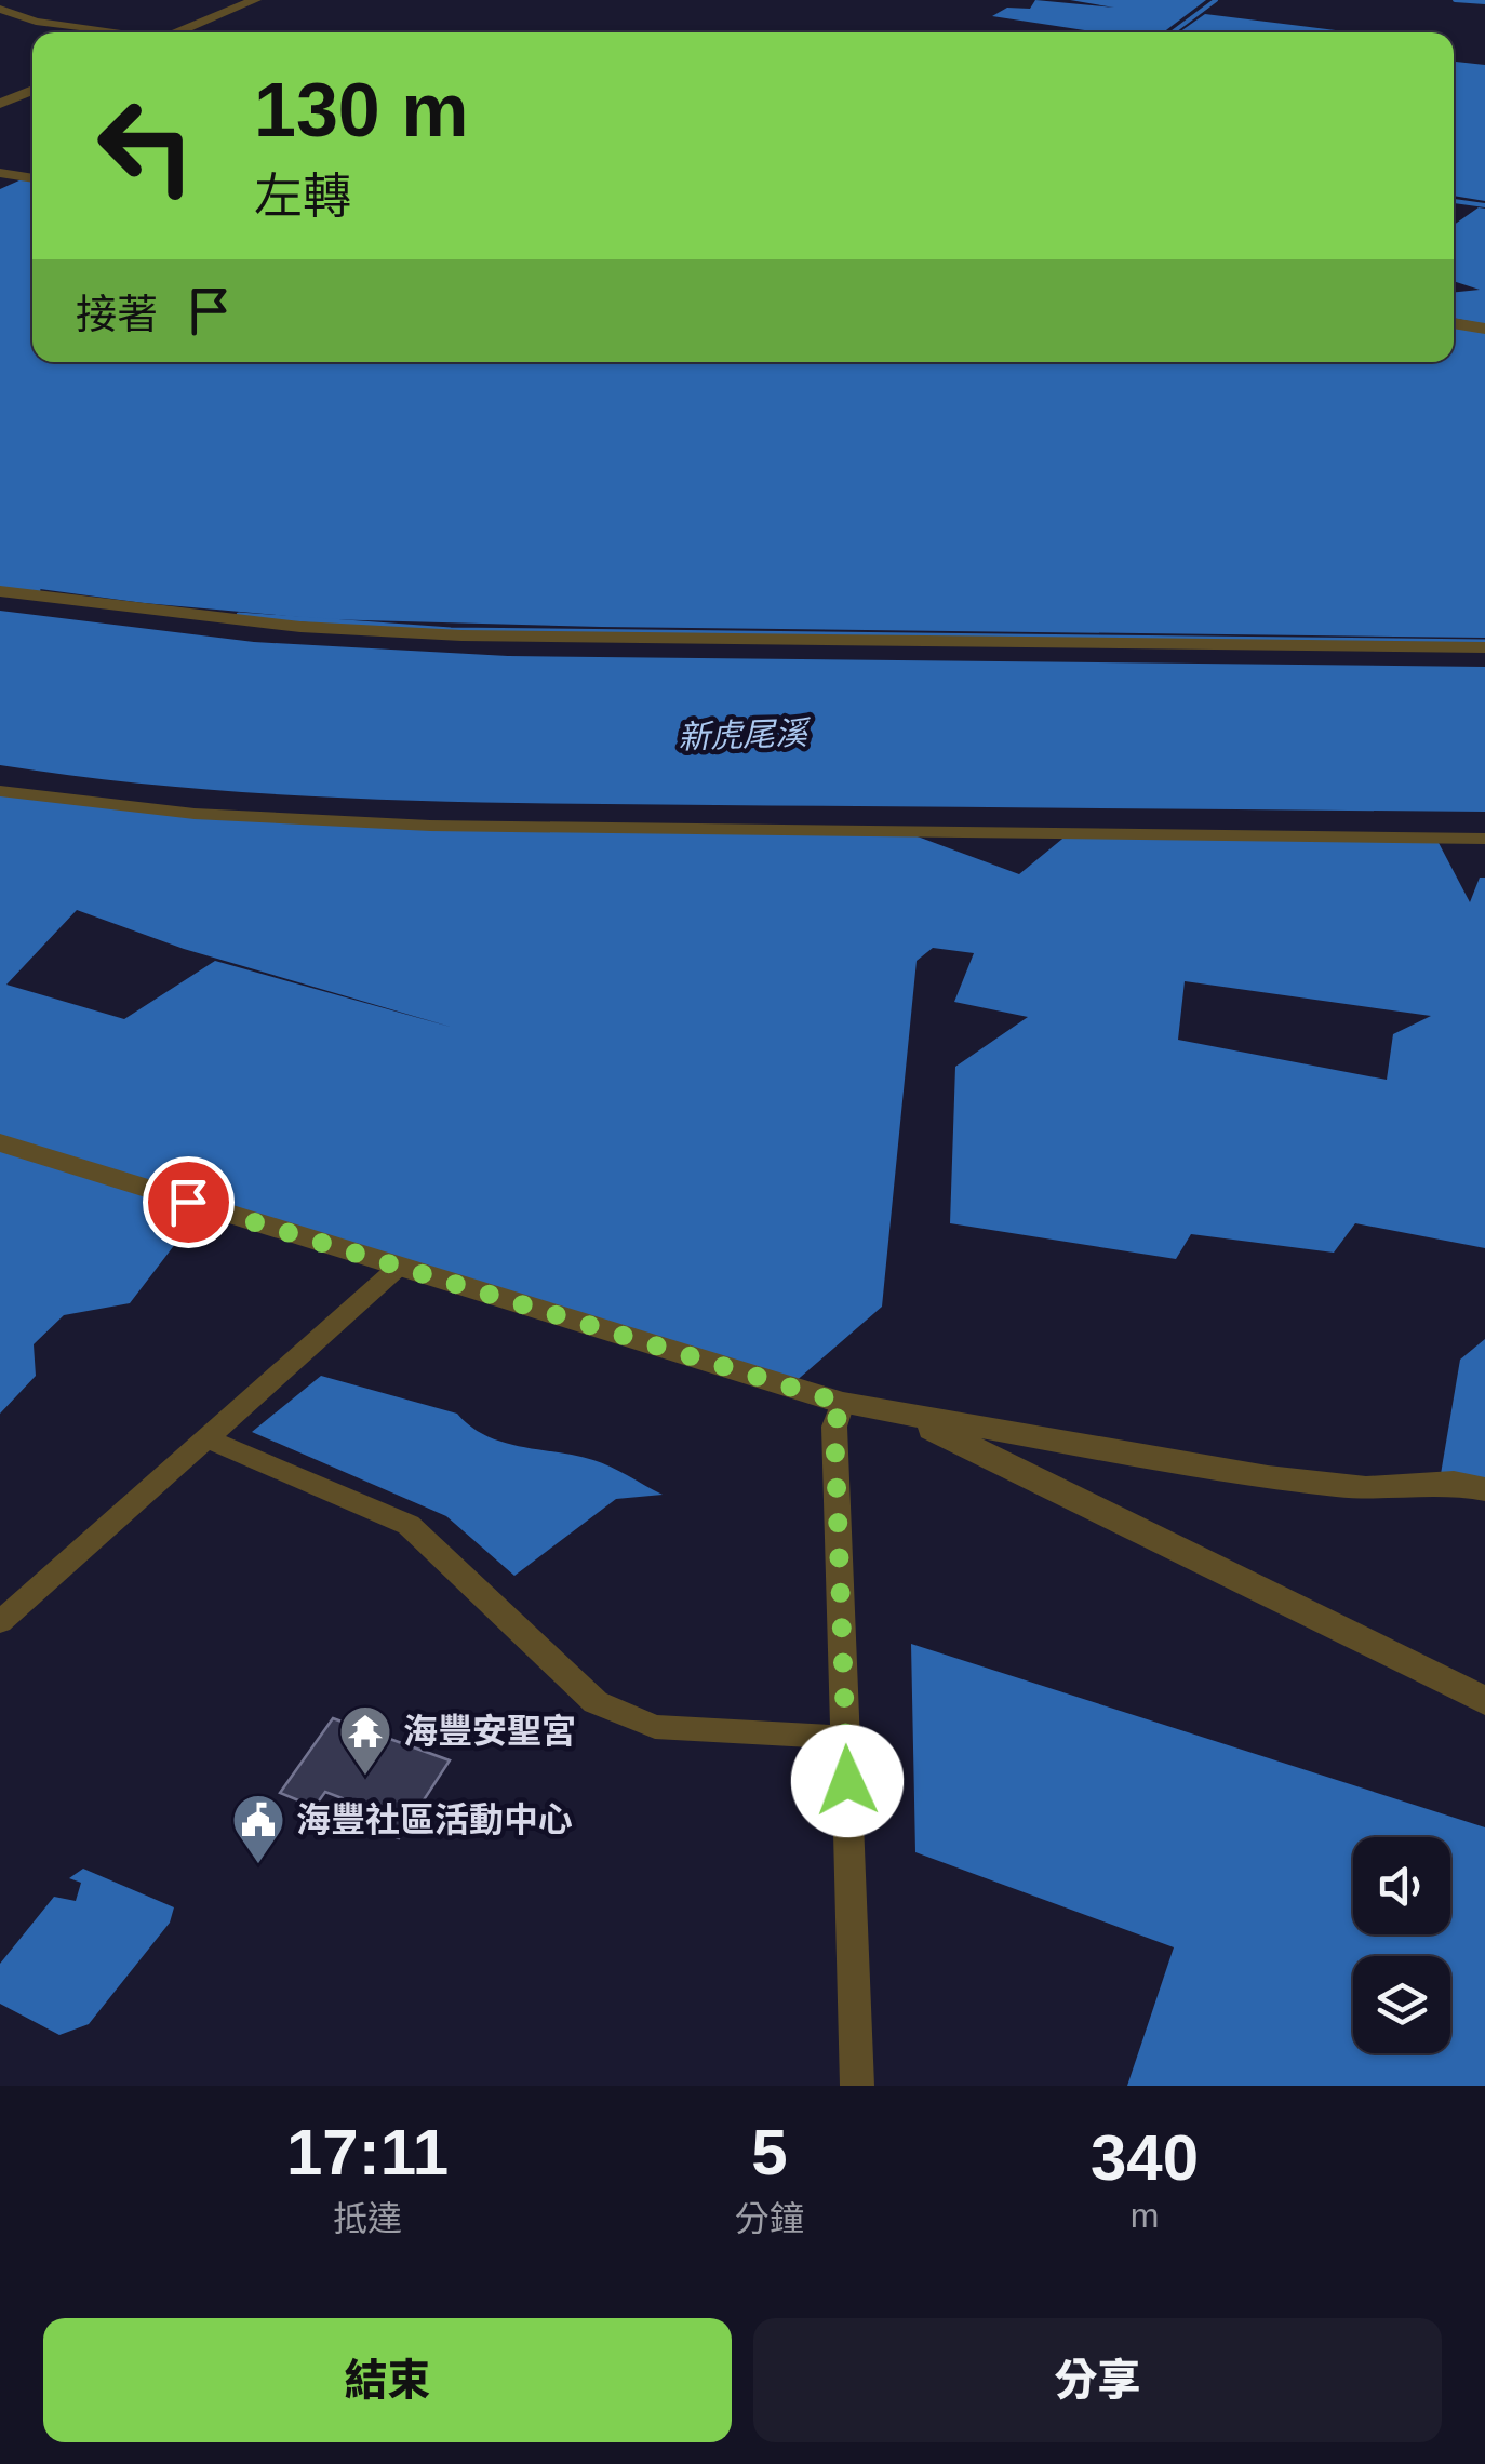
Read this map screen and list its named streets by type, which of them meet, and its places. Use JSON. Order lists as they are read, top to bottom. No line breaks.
{"water":["新虎尾溪"],"places":{"temple":["海豐安聖宮"],"public building":["海豐社區活動中心"]},"page":{"turn":["130 m","左轉"],"then":"接著","eta":["17:11","抵達","5","分鐘","340","m"],"buttons":["結束","分享"]}}
